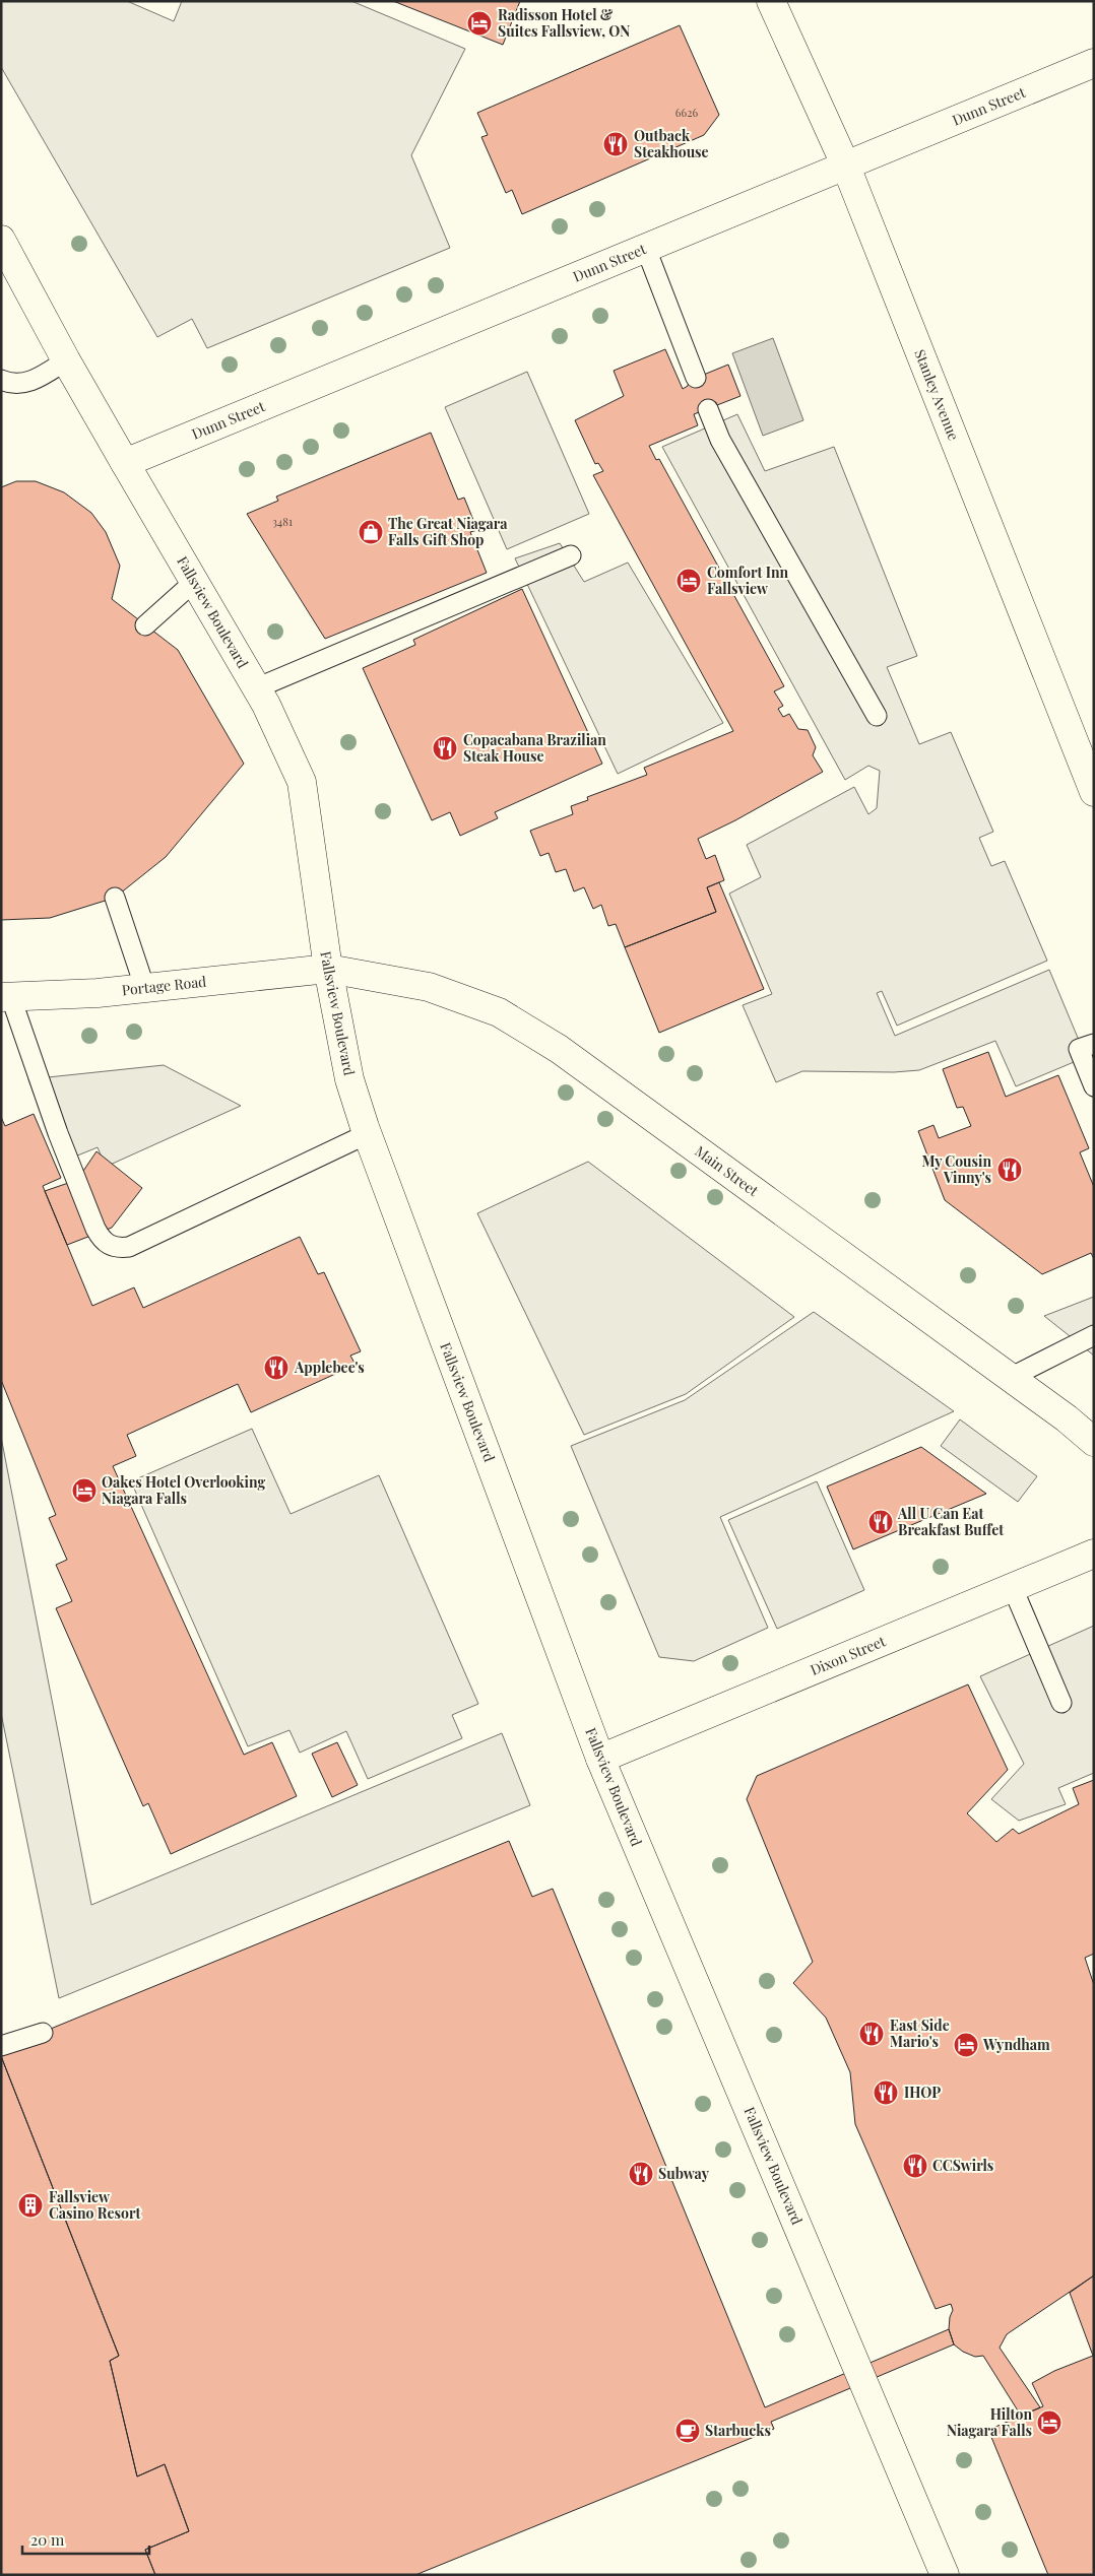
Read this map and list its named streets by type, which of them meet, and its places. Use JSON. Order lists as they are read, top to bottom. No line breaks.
{"streets":{"street":["Dunn Street","Stanley Avenue","Fallsview Boulevard","Portage Road","Main Street","Dixon Street"]},"crossings":[["Dunn Street","Stanley Avenue"],["Dunn Street","Fallsview Boulevard"],["Fallsview Boulevard","Portage Road"],["Fallsview Boulevard","Main Street"],["Fallsview Boulevard","Dixon Street"],["Portage Road","Main Street"]],"places":{"hotel":["Radisson Hotel & Suites Fallsview, ON","Comfort Inn Fallsview","Oakes Hotel Overlooking Niagara Falls","Wyndham","Hilton Niagara Falls"],"restaurant":["Outback Steakhouse","Copacabana Brazilian Steak House","My Cousin Vinny's","Applebee's","All U Can Eat Breakfast Buffet","East Side Mario's","IHOP","CCSwirls","Subway"],"shop":["The Great Niagara Falls Gift Shop"],"building":["Fallsview Casino Resort"],"cafe":["Starbucks"]},"house_numbers":["6626","3481"],"scale_bar":"20 m"}
